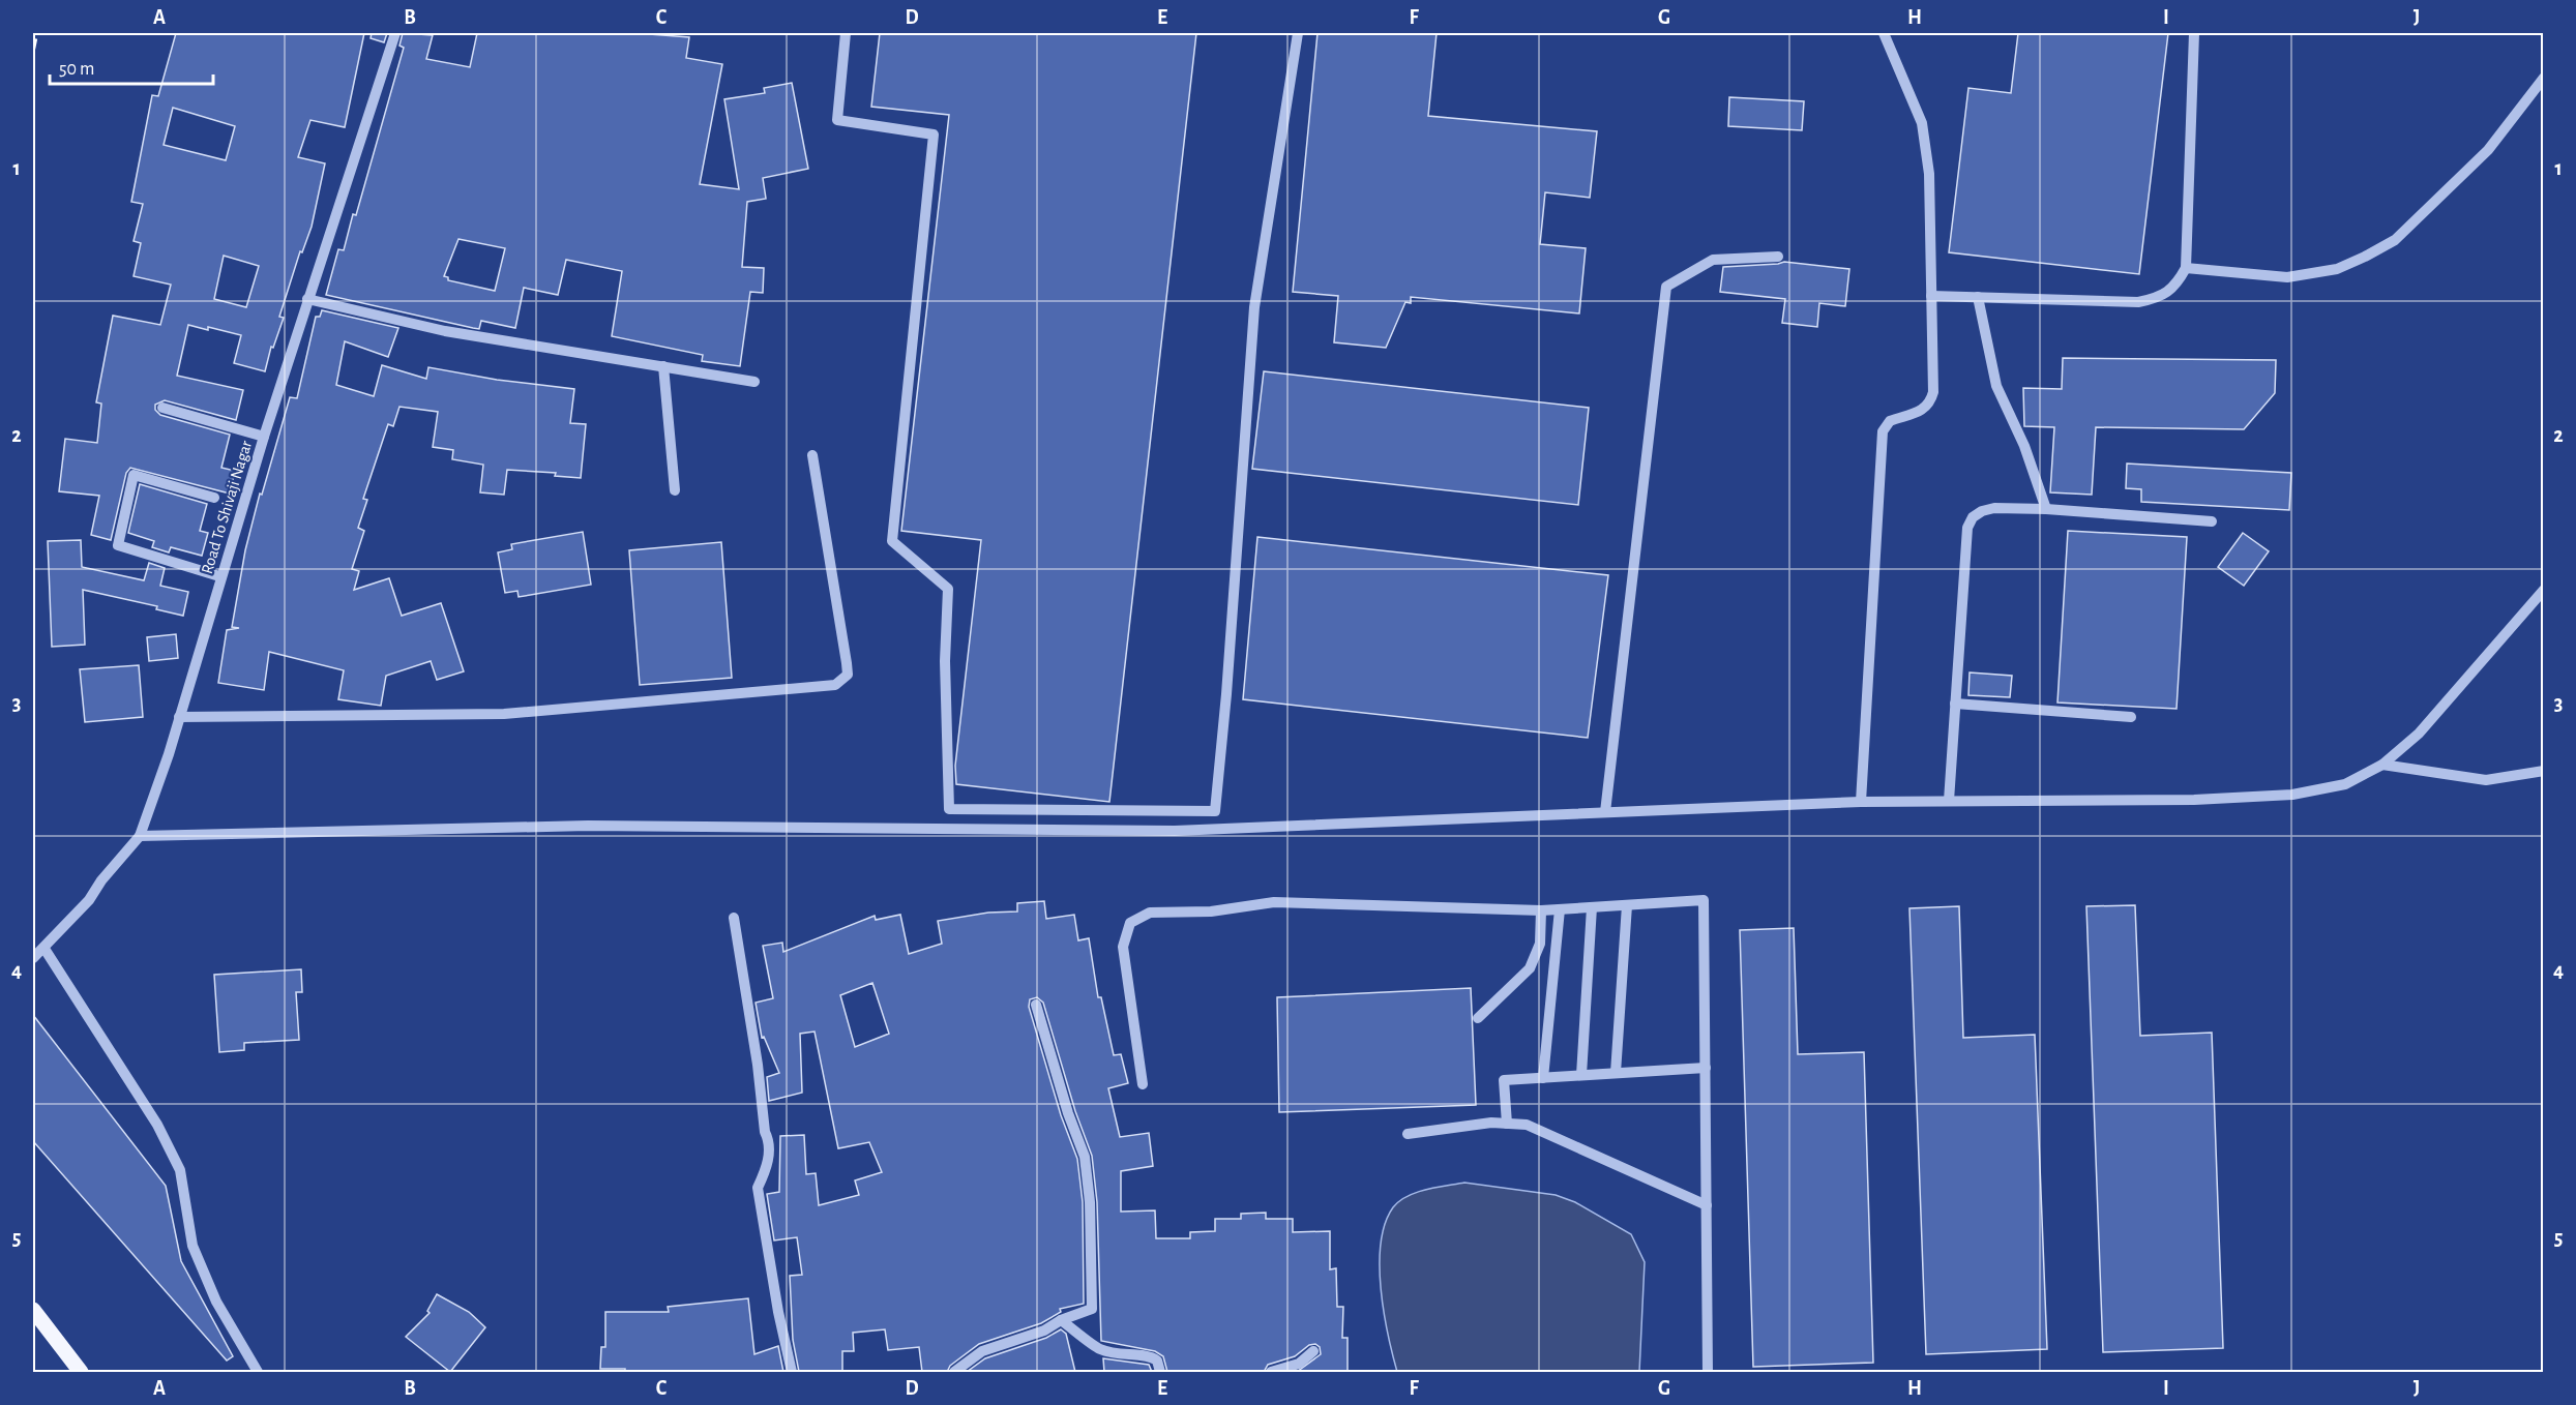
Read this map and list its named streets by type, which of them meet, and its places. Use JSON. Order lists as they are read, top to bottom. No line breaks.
{"streets":{"street":["Road To Shivaji Nagar"]},"scale_bar":"50 m","grid":{"columns":["A","B","C","D","E","F","G","H","I","J"],"rows":["1","2","3","4","5"]}}
